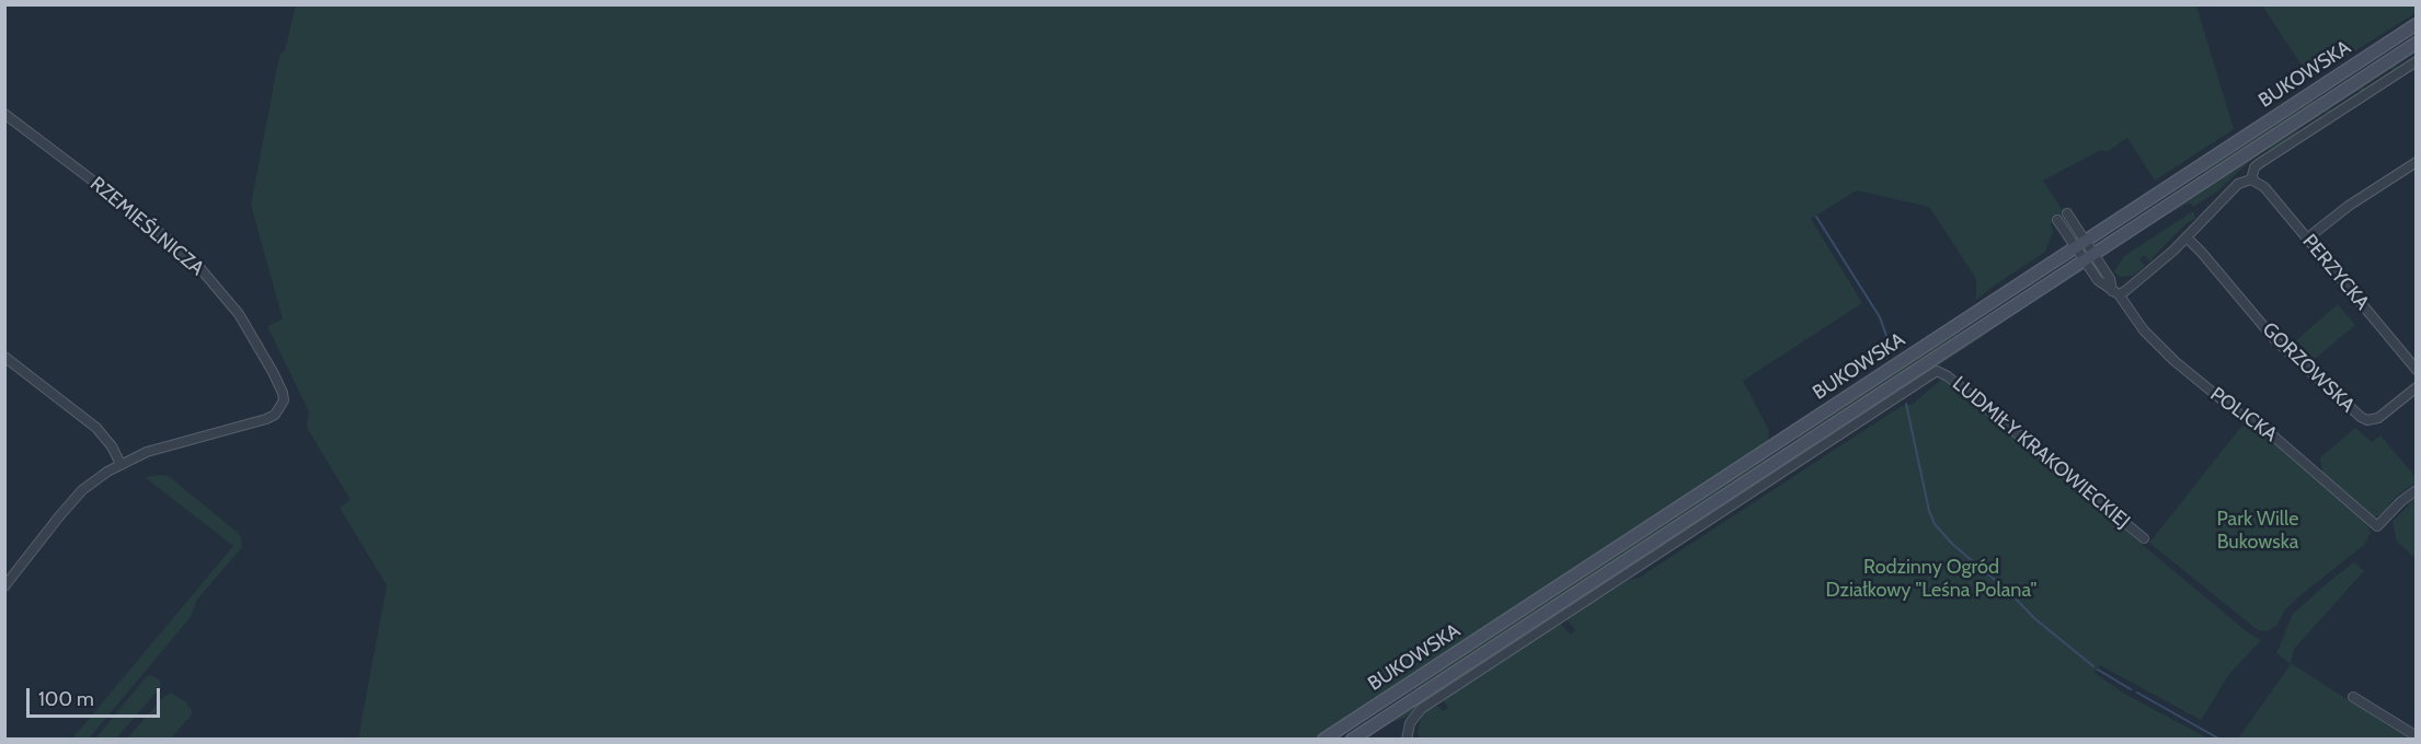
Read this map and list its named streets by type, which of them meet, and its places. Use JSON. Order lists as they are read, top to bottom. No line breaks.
{"streets":{"main road":["BUKOWSKA"],"street":["RZEMIEŚLNICZA","PERZYCKA","GORZOWSKA","POLICKA","LUDMIŁY KRAKOWIECKIEJ"]},"crossings":[["BUKOWSKA","POLICKA"]],"parks":["Park Wille Bukowska","Rodzinny Ogród Działkowy \"Leśna Polana\""],"scale_bar":"100 m"}
